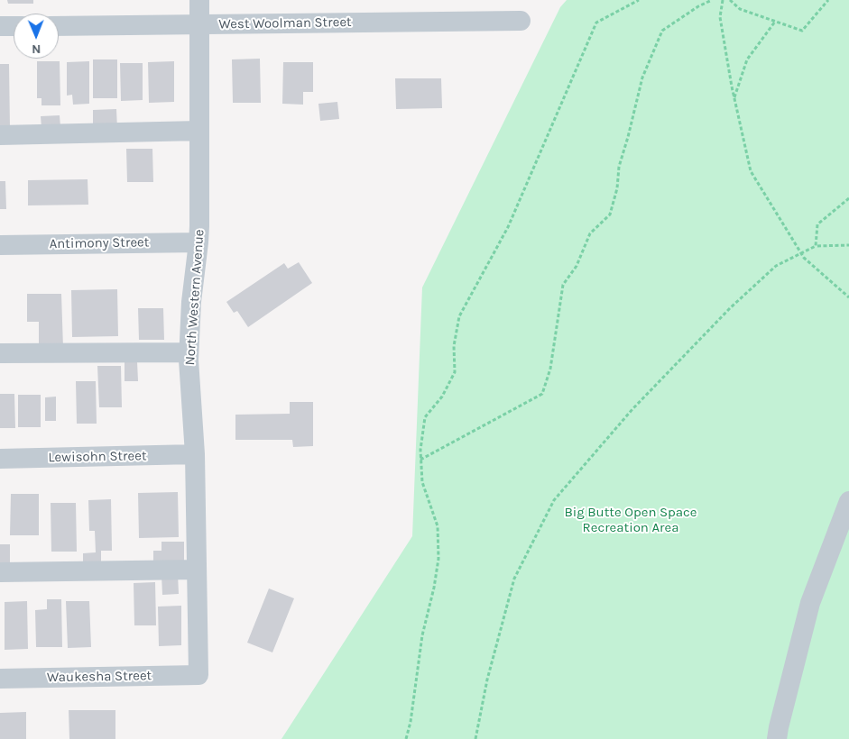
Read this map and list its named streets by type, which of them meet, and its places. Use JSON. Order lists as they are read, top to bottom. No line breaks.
{"streets":{"street":["West Woolman Street","Antimony Street","North Western Avenue","Lewisohn Street","Waukesha Street"]},"crossings":[["West Woolman Street","North Western Avenue"],["Antimony Street","North Western Avenue"],["North Western Avenue","Lewisohn Street"],["North Western Avenue","Waukesha Street"]],"parks":["Big Butte Open Space Recreation Area"],"north":"bottom"}
